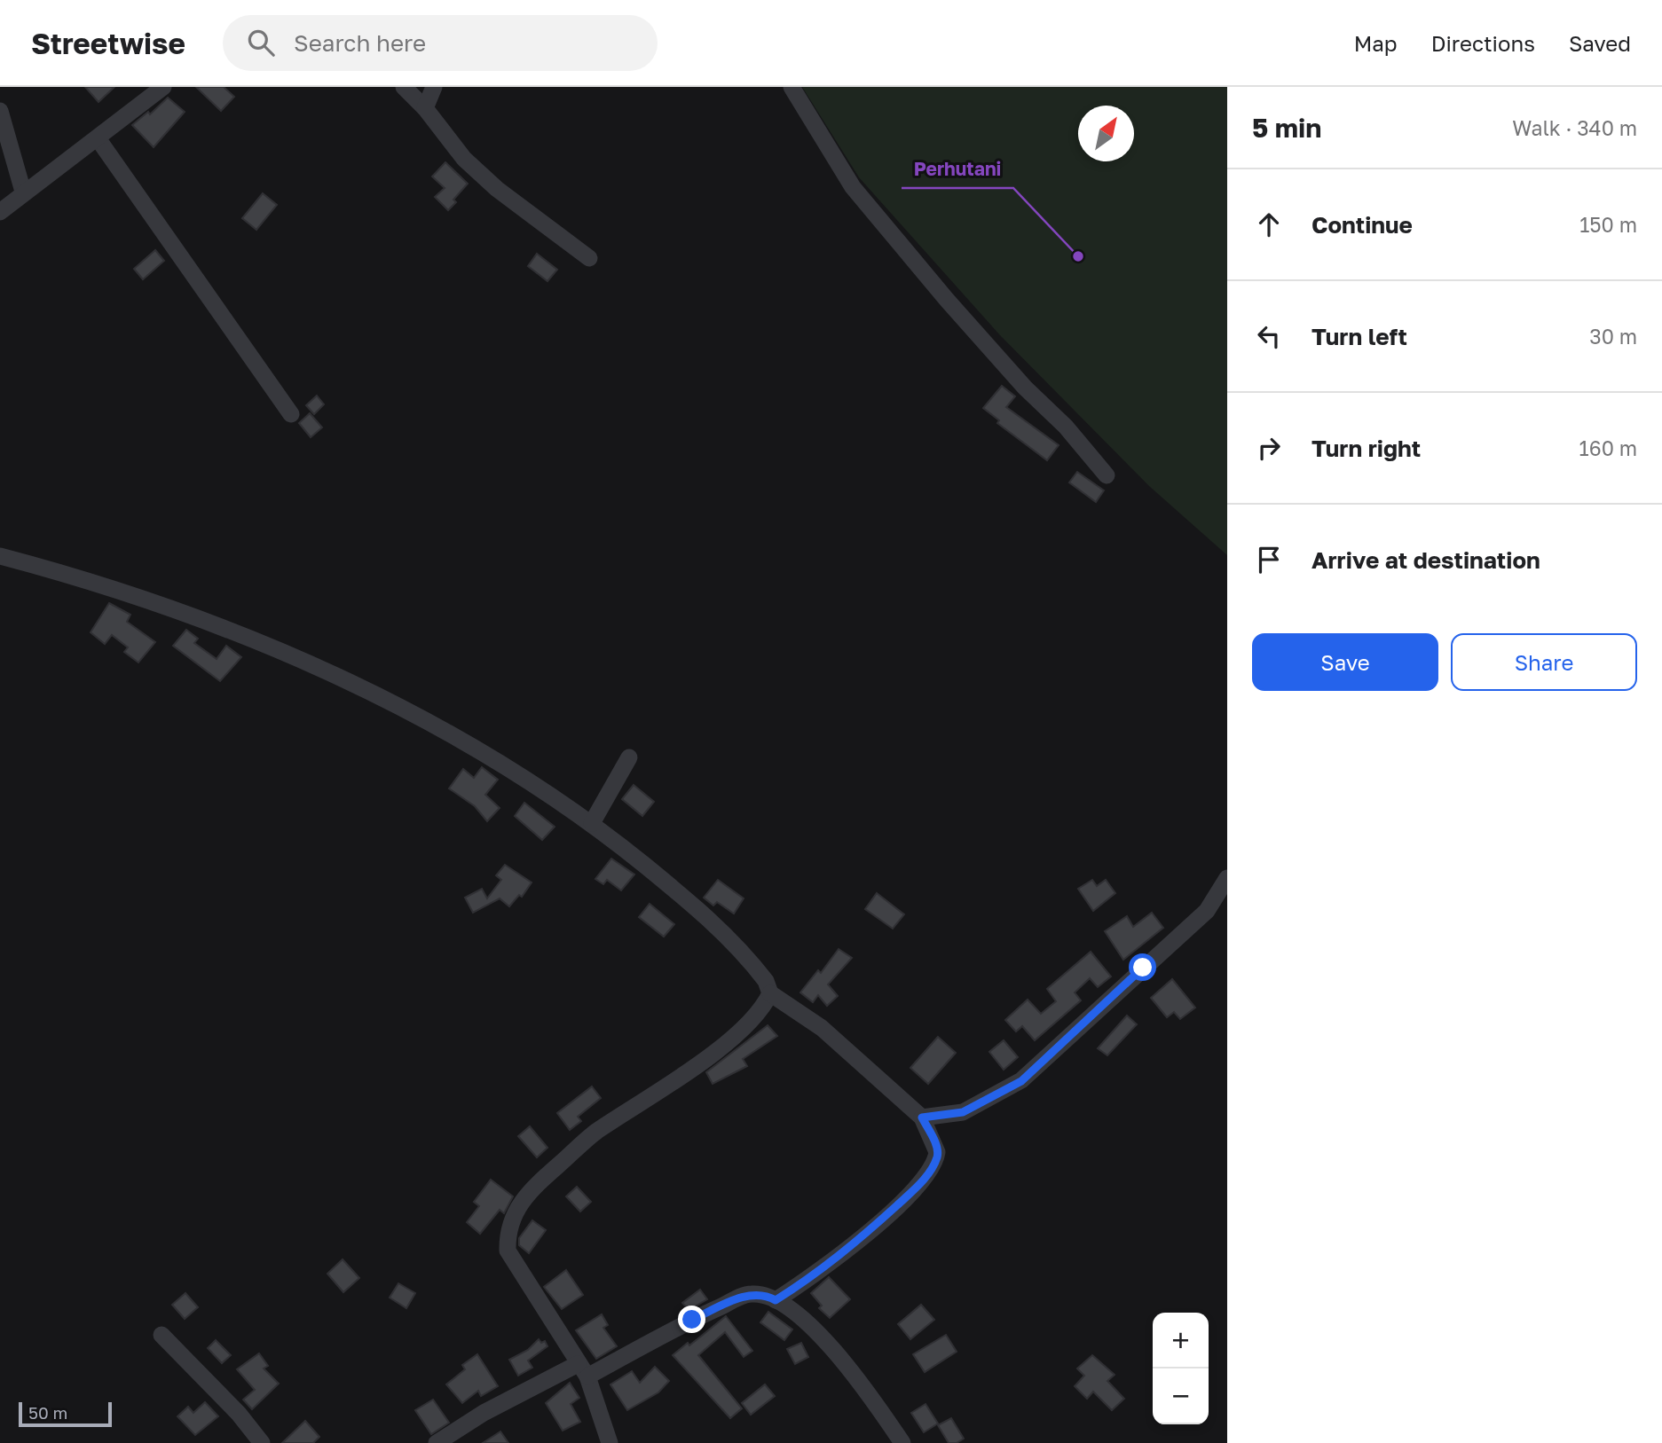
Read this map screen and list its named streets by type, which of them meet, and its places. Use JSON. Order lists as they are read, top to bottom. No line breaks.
{"places":["Perhutani"],"scale_bar":"50 m","north":"top right","page":{"header":"Streetwise","search":"Search here","nav":["Map","Directions","Saved"],"heading":["5 min","Walk · 340 m"],"list":[["Continue","150 m"],["Turn left","30 m"],["Turn right","160 m"],"Arrive at destination"],"buttons":["Save","Share"],"map_buttons":["+","−"],"scale":"50 m"}}
